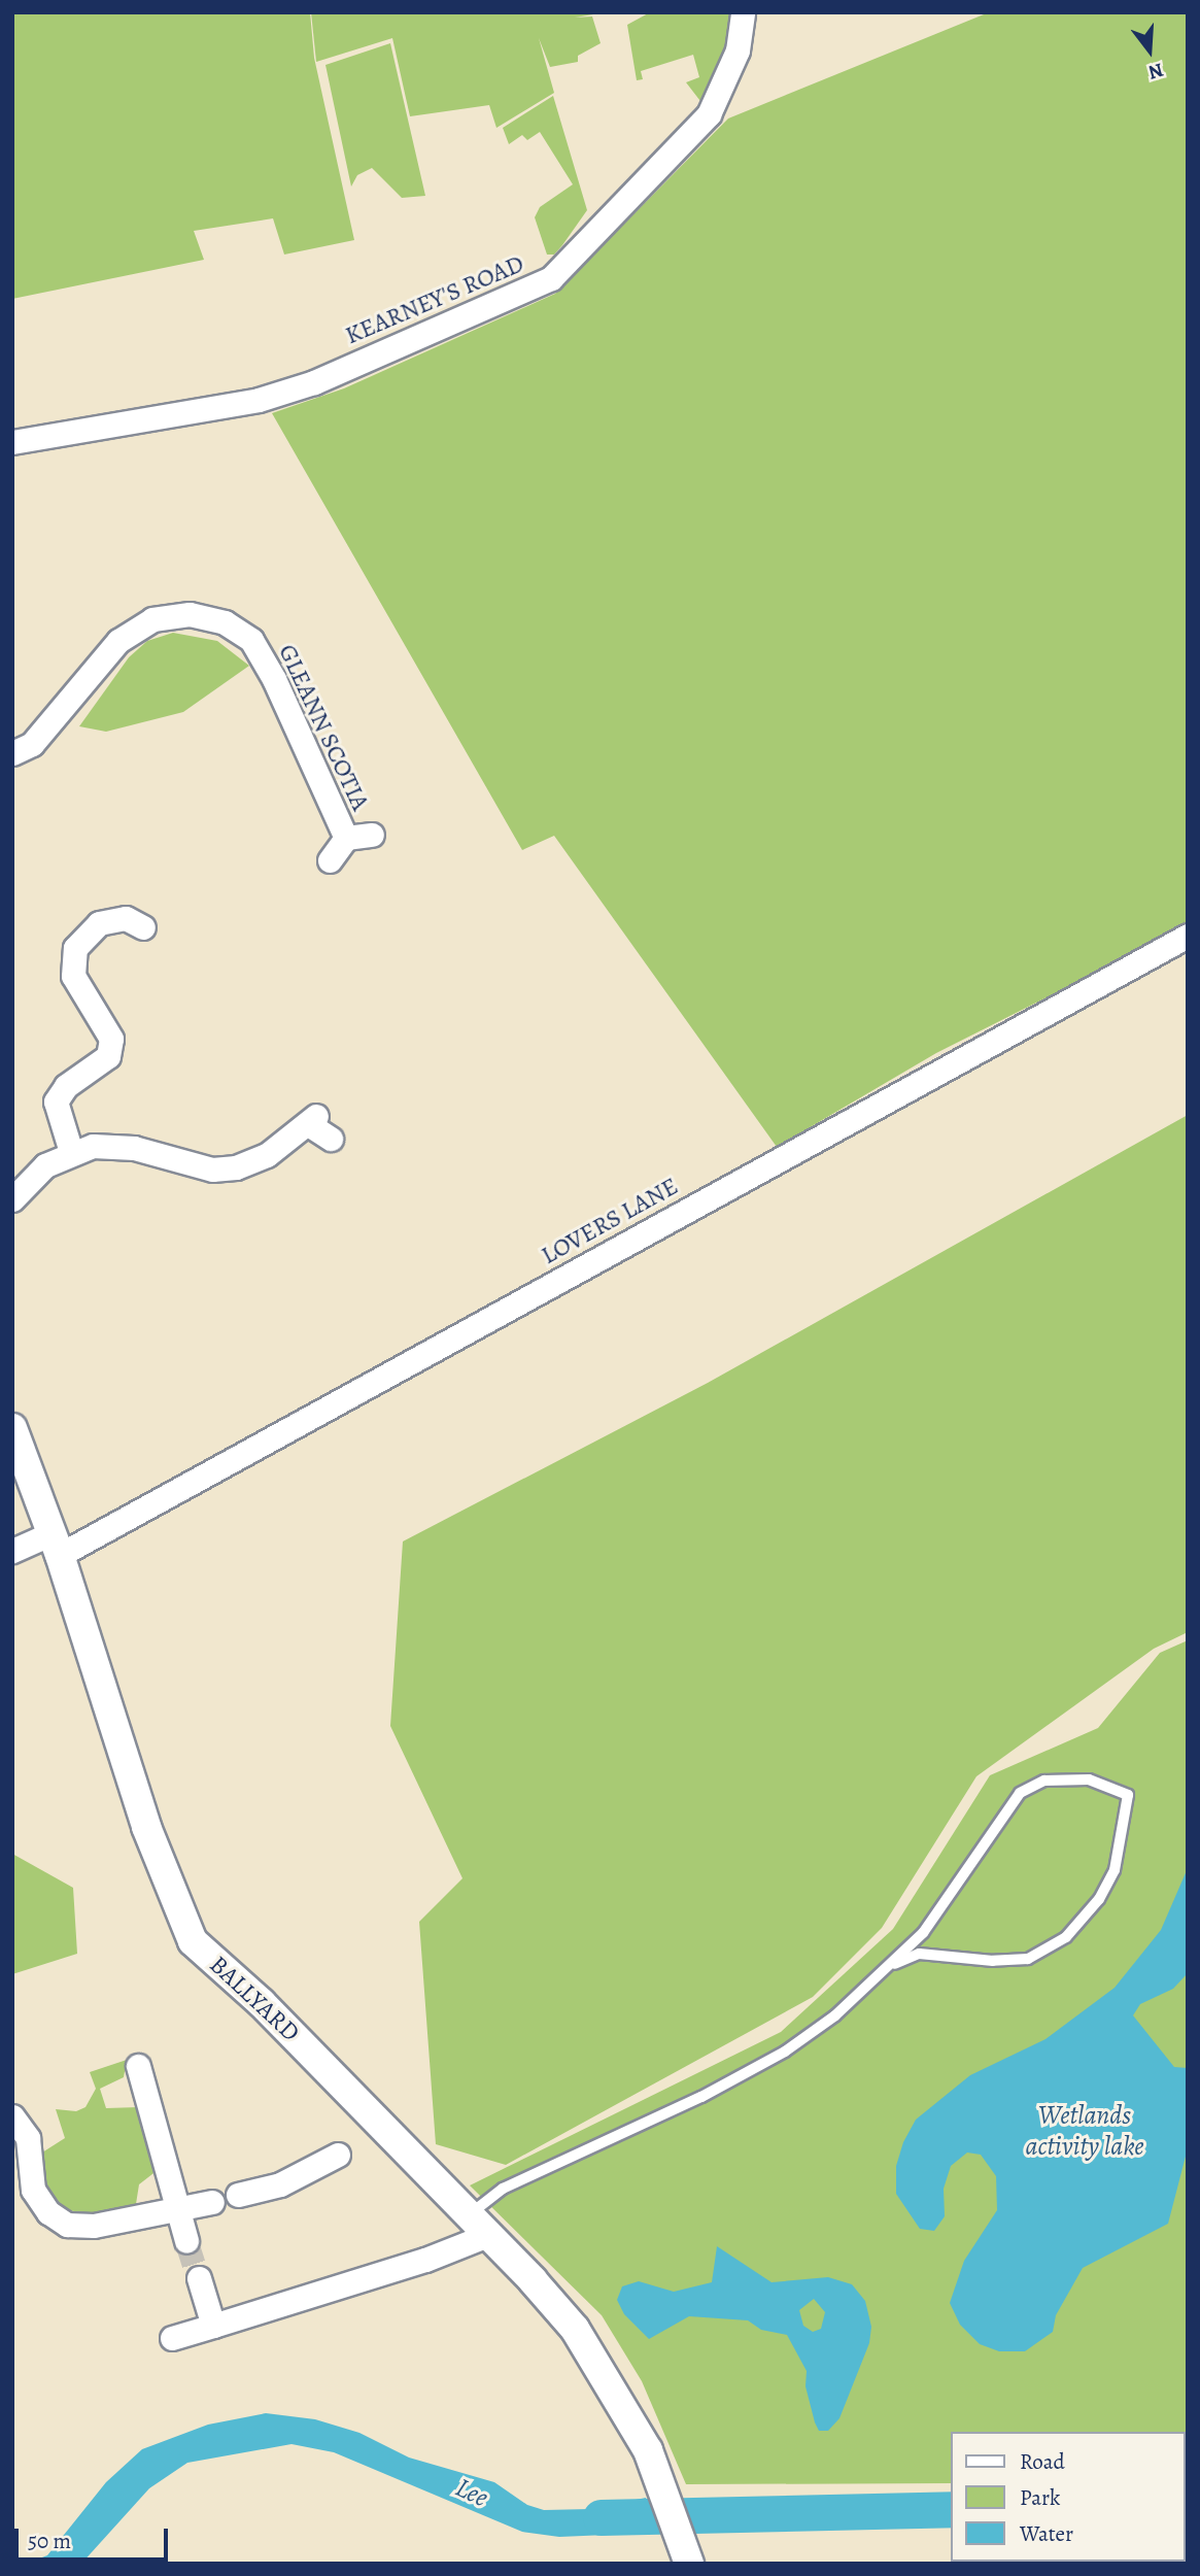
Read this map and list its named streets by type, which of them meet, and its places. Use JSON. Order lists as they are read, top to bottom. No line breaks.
{"streets":{"street":["KEARNEY'S ROAD","GLEANN SCOTIA","LOVERS LANE","BALLYARD"]},"crossings":[["LOVERS LANE","BALLYARD"]],"water":["Wetlands activity lake","Lee"],"legend":["Road","Park","Water"],"scale_bar":"50 m","north":"bottom"}
